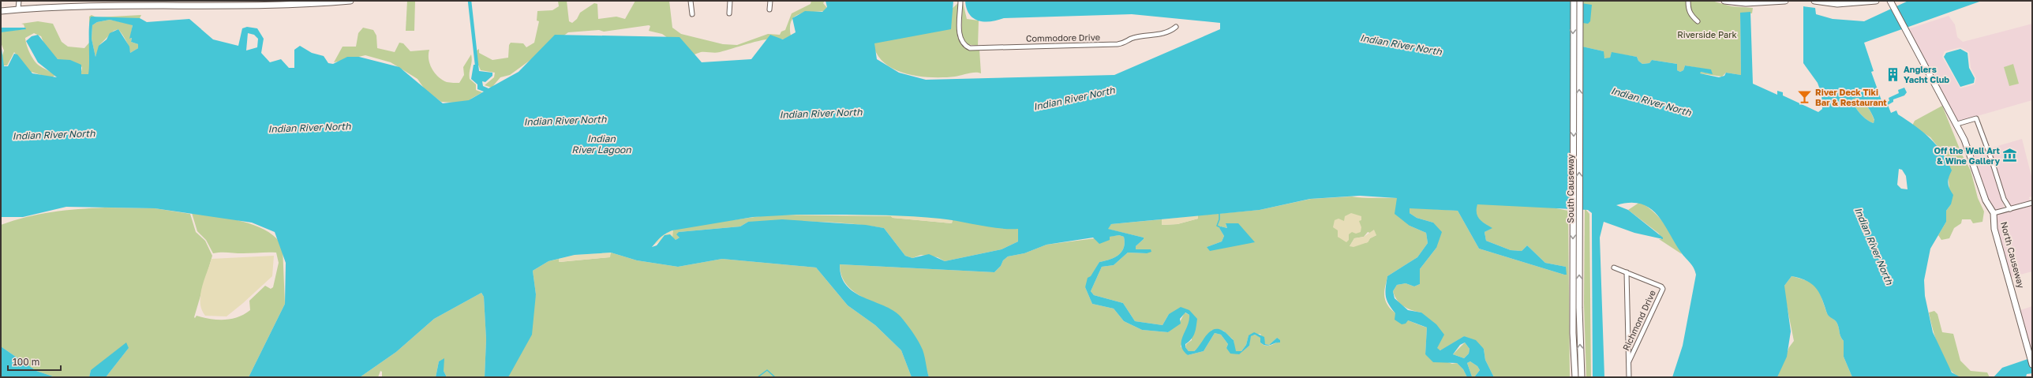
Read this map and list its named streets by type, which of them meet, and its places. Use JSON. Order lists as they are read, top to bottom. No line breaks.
{"streets":{"main road":["South Causeway","North Causeway"],"street":["Commodore Drive","Richmond Drive"]},"water":["Indian River North","Indian River Lagoon"],"parks":["Riverside Park"],"places":{"building":["Anglers Yacht Club"],"bar":["River Deck Tiki Bar & Restaurant"],"museum":["Off the Wall Art & Wine Gallery"]},"scale_bar":"100 m"}
